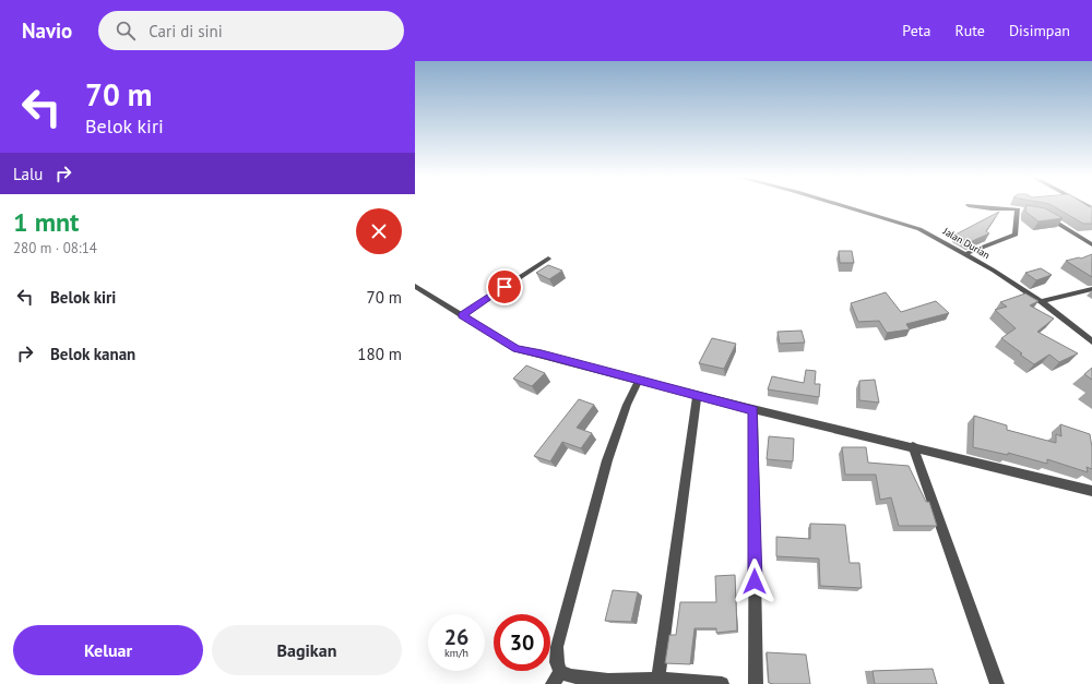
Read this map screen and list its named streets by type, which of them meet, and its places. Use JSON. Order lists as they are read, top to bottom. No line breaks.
{"streets":{"street":["Jalan Durian"]},"page":{"header":"Navio","search":"Cari di sini","nav":["Peta","Rute","Disimpan"],"turn":["70 m","Belok kiri"],"then":"Lalu","heading":["1 mnt","280 m · 08:14"],"list":[{"name":"Belok kiri","value":"70 m"},{"name":"Belok kanan","value":"180 m"}],"speed":"26 km/h","limit":"30","buttons":["Keluar","Bagikan"]}}
